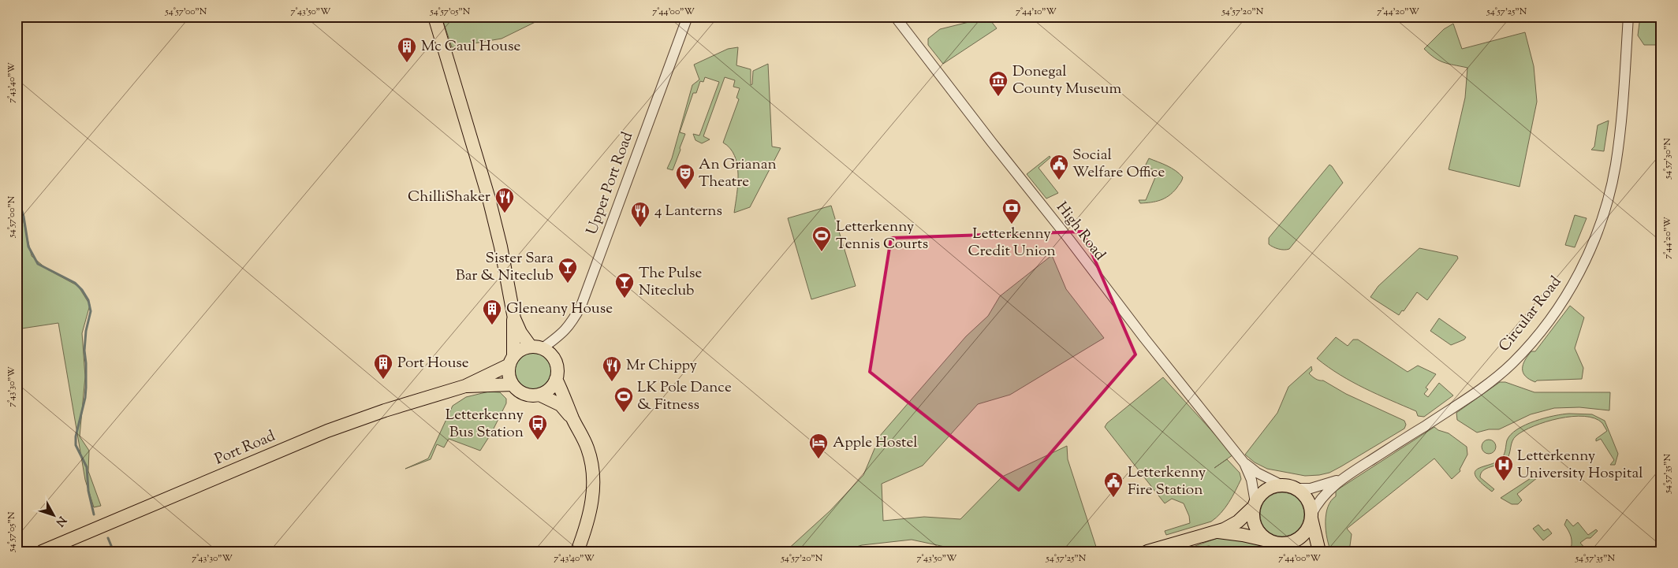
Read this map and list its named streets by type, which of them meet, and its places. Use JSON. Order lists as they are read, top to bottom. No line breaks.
{"streets":{"main road":["Port Road"],"street":["Upper Port Road","High Road","Circular Road"]},"crossings":[["Upper Port Road","Port Road"]],"places":{"building":["Mc Caul House","Gleneany House","Port House"],"museum":["Donegal County Museum"],"public building":["Social Welfare Office","Letterkenny Fire Station"],"theatre":["An Grianan Theatre"],"restaurant":["ChilliShaker","4 Lanterns","Mr Chippy"],"bank":["Letterkenny Credit Union"],"sports":["Letterkenny Tennis Courts","LK Pole Dance & Fitness"],"bar":["Sister Sara Bar & Niteclub","The Pulse Niteclub"],"bus stop":["Letterkenny Bus Station"],"hotel":["Apple Hostel"],"hospital":["Letterkenny University Hospital"]},"north":"bottom right","coordinates":["54°57'00\"N","7°43'50\"W","54°57'05\"N","7°44'00\"W","7°44'10\"W","54°57'20\"N","7°44'20\"W","54°57'25\"N","7°43'40\"W","54°57'30\"N","7°43'30\"W","54°57'35\"N"]}
